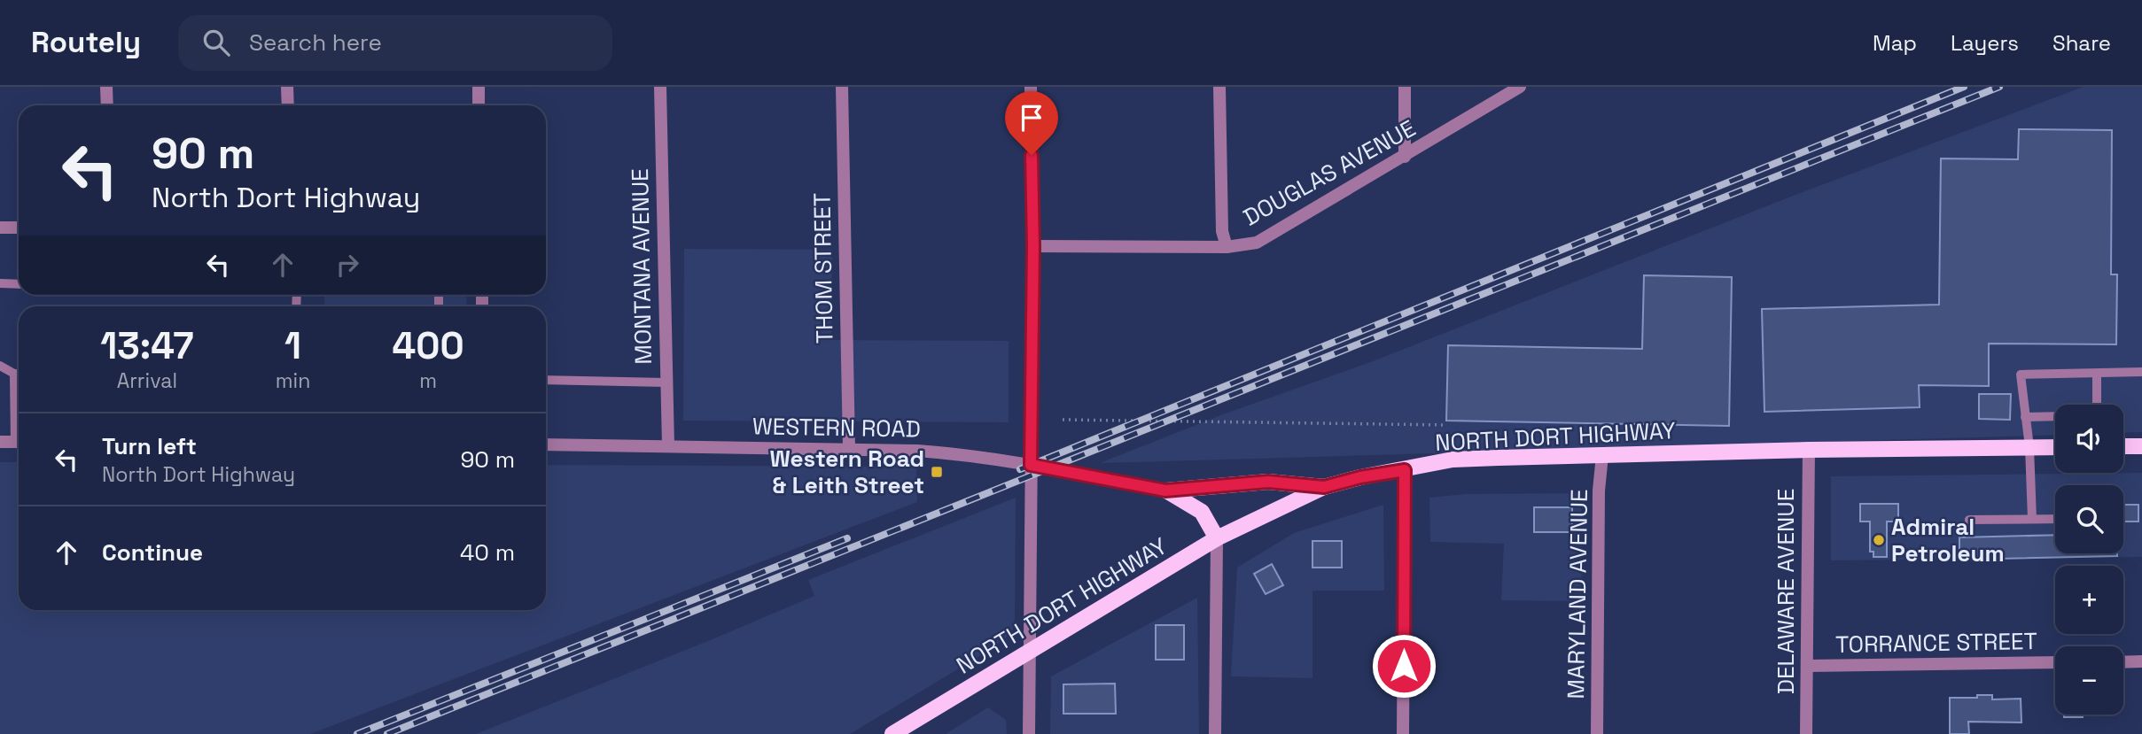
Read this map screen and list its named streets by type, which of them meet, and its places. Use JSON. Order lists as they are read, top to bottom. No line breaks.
{"streets":{"main road":["NORTH DORT HIGHWAY"],"street":["DOUGLAS AVENUE","MONTANA AVENUE","THOM STREET","WESTERN ROAD","DELAWARE AVENUE","MARYLAND AVENUE","TORRANCE STREET"]},"crossings":[["MONTANA AVENUE","WESTERN ROAD"],["THOM STREET","WESTERN ROAD"],["NORTH DORT HIGHWAY","DELAWARE AVENUE"],["NORTH DORT HIGHWAY","MARYLAND AVENUE"],["DELAWARE AVENUE","TORRANCE STREET"]],"places":{"transit":["Western Road & Leith Street"],"other":["Admiral Petroleum"]},"page":{"header":"Routely","search":"Search here","nav":["Map","Layers","Share"],"turn":["90 m","North Dort Highway"],"eta":["13:47","Arrival","1","min","400","m"],"map_buttons":["+","−"],"list":[{"name":"Turn left","note":"North Dort Highway","value":"90 m"},{"name":"Continue","value":"40 m"}]}}
